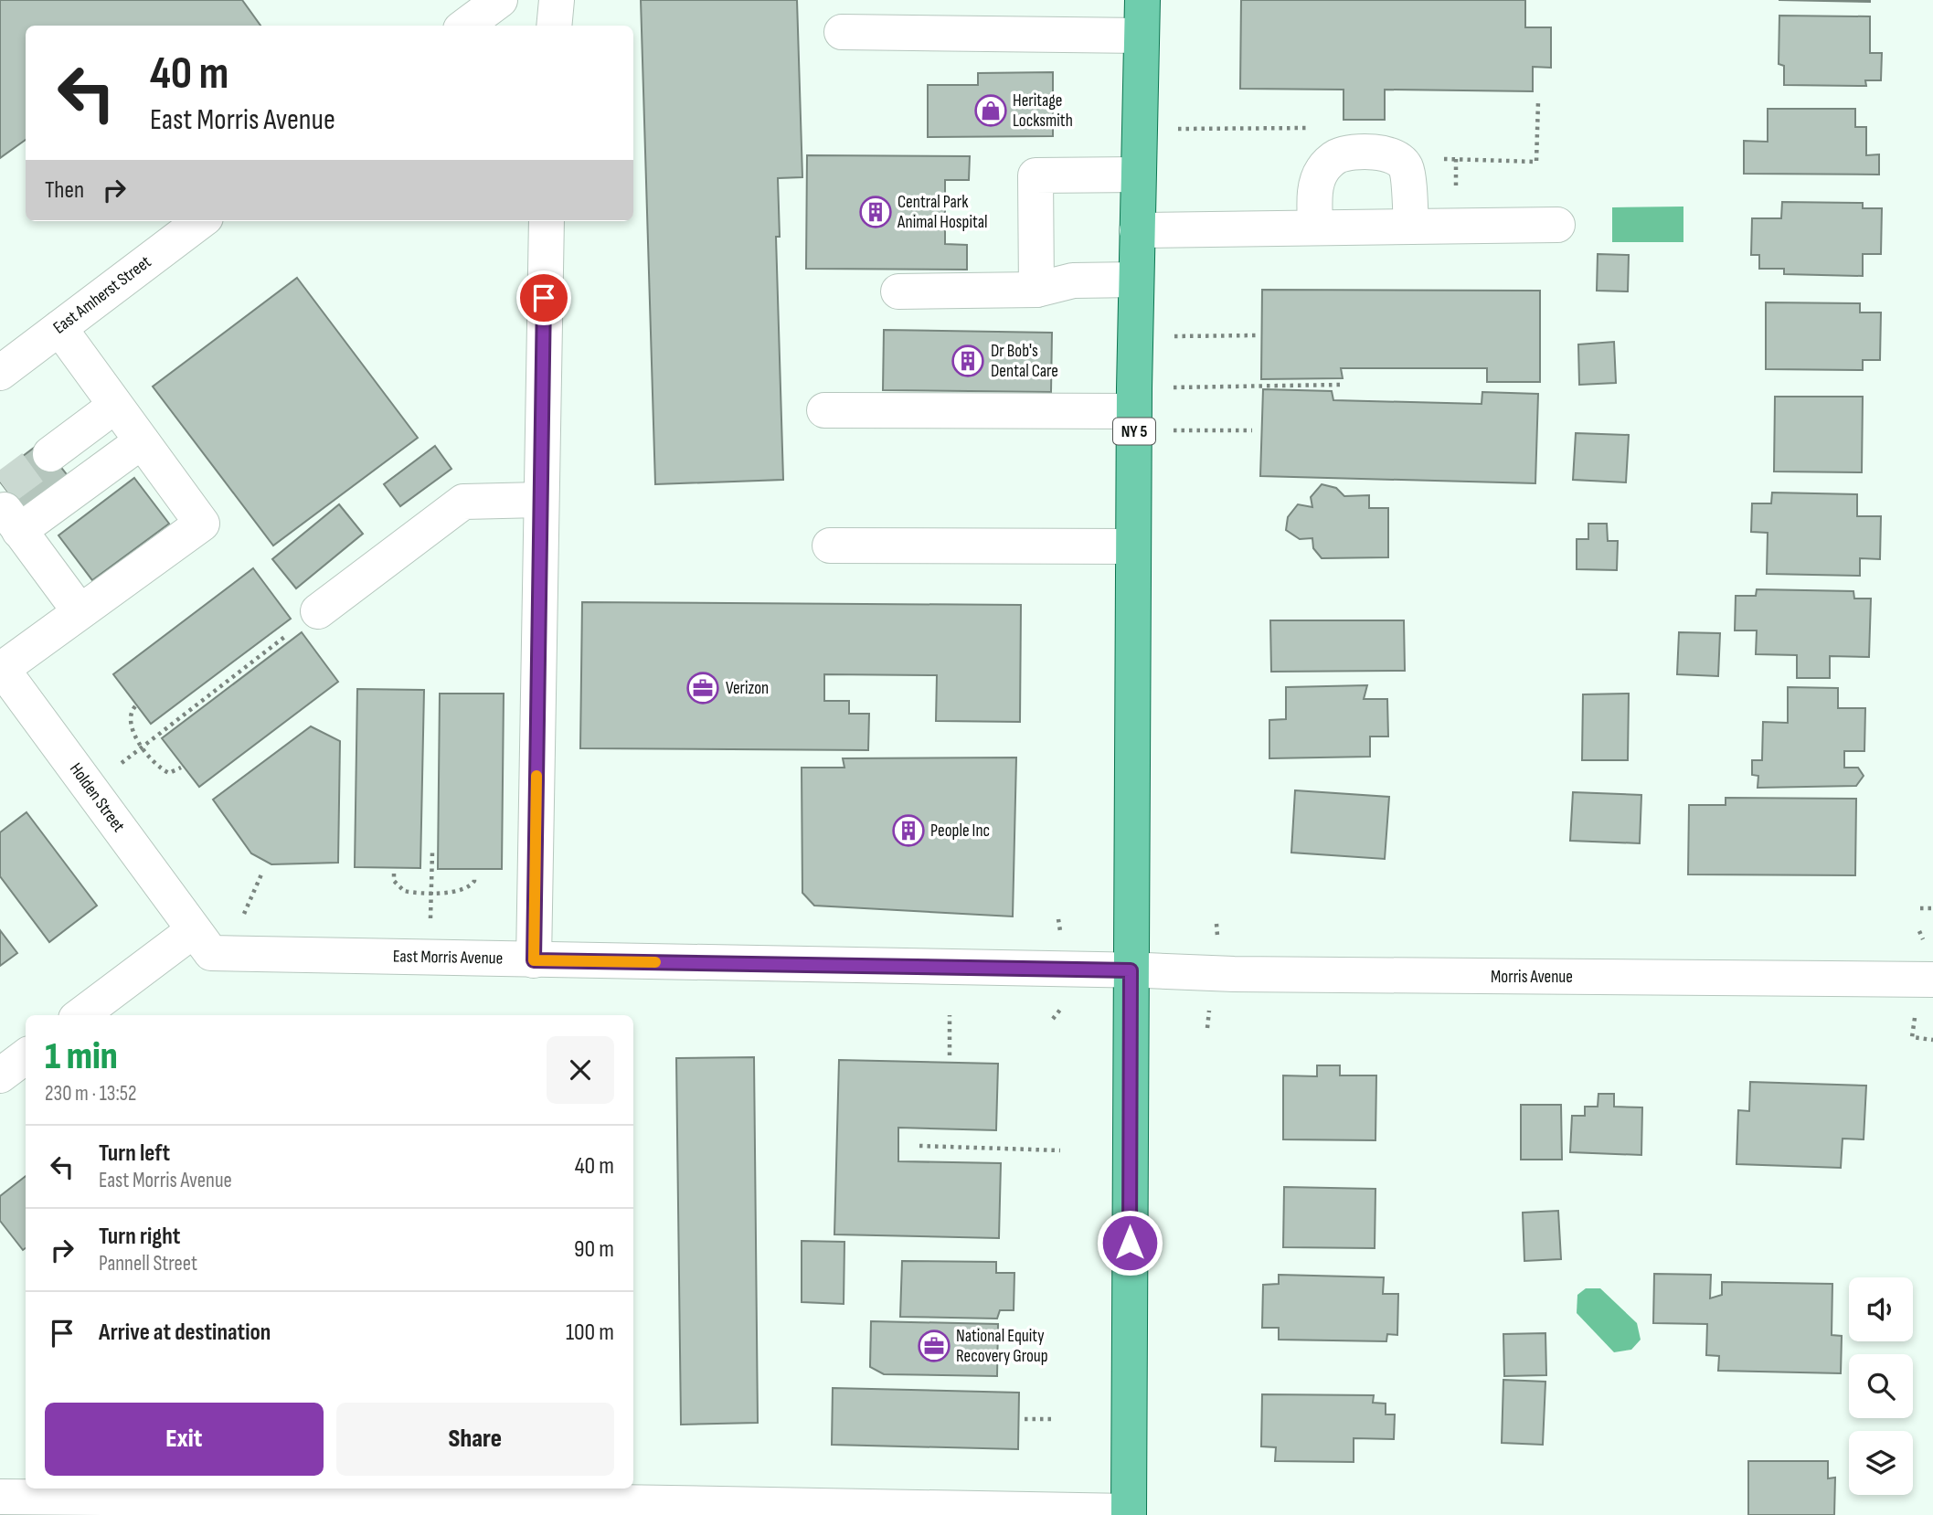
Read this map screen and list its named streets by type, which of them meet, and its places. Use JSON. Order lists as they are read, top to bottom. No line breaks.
{"streets":{"main road":["NY 5"],"street":["East Amherst Street","Holden Street","East Morris Avenue","Morris Avenue"]},"crossings":[["NY 5","East Morris Avenue"],["NY 5","Morris Avenue"],["Holden Street","East Morris Avenue"],["East Morris Avenue","Morris Avenue"]],"places":{"shop":["Heritage Locksmith"],"building":["Central Park Animal Hospital","Dr Bob's Dental Care","People Inc"],"office":["Verizon","National Equity Recovery Group"]},"page":{"turn":["40 m","East Morris Avenue"],"then":"Then","heading":["1 min","230 m · 13:52"],"list":[{"name":"Turn left","note":"East Morris Avenue","value":"40 m"},{"name":"Turn right","note":"Pannell Street","value":"90 m"},{"name":"Arrive at destination","value":"100 m"}],"buttons":["Exit","Share"]}}
